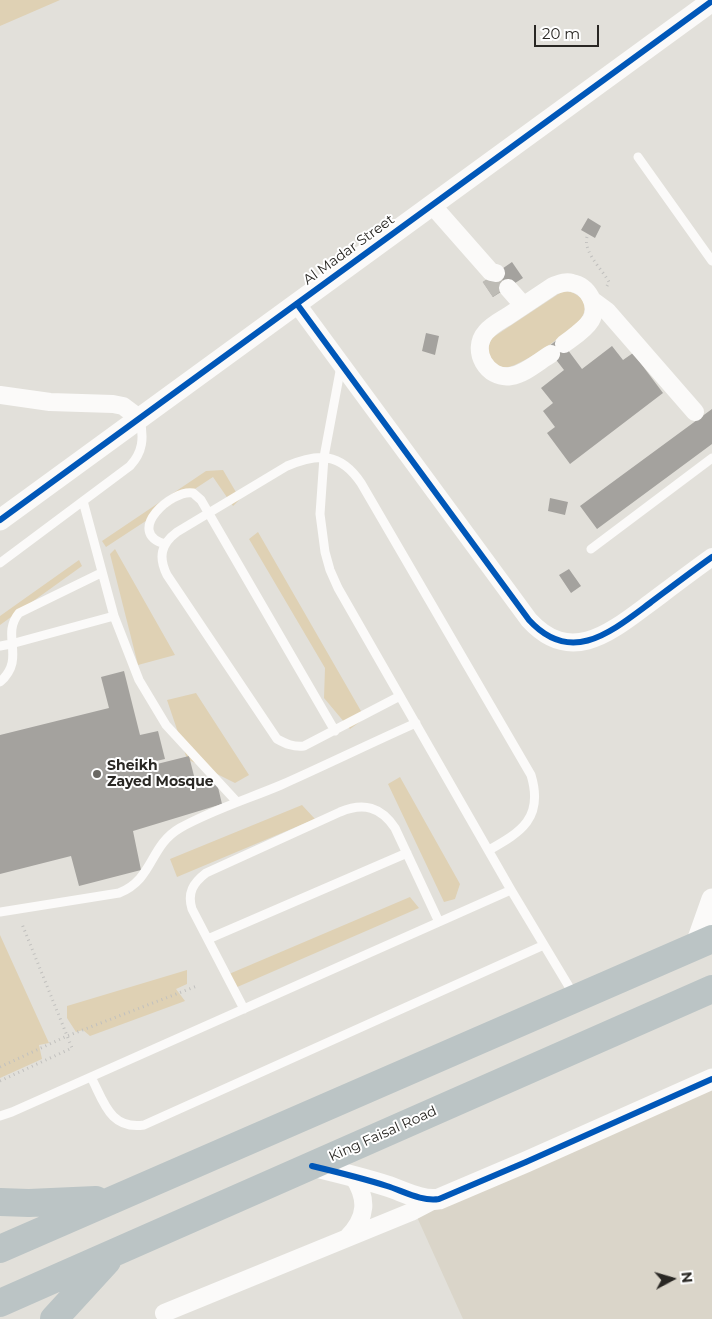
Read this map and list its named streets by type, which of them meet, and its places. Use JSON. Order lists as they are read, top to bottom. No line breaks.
{"streets":{"main road":["King Faisal Road"],"street":["Al Madar Street"]},"places":["Sheikh Zayed Mosque"],"scale_bar":"20 m","north":"right"}
